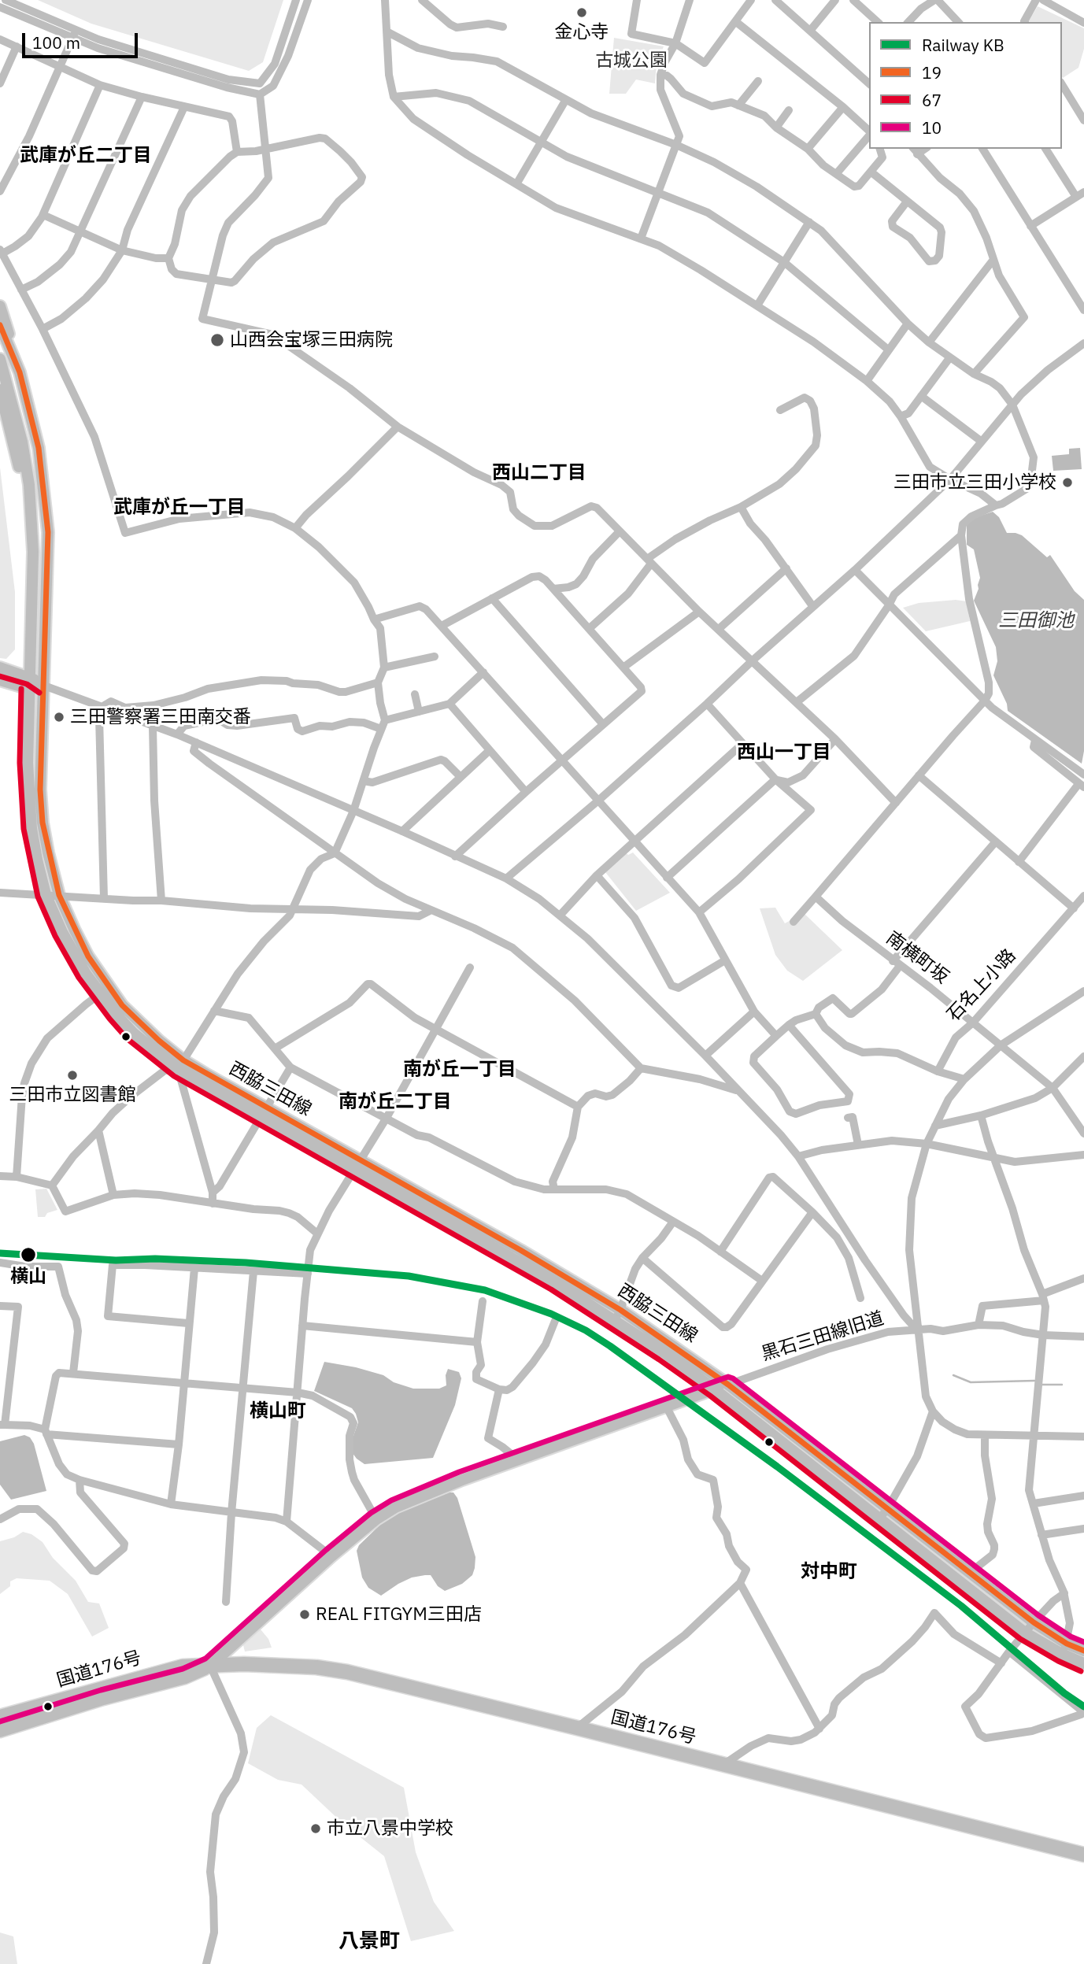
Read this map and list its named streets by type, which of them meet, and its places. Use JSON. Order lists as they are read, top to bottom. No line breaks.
{"streets":{"highway":["国道176号"],"main road":["西脇三田線"],"street":["南横町坂","石名上小路","黒石三田線旧道"]},"crossings":[["南横町坂","石名上小路"],["西脇三田線","黒石三田線旧道"]],"districts":["武庫が丘二丁目","西山二丁目","武庫が丘一丁目","西山一丁目","南が丘一丁目","南が丘二丁目","横山町","対中町","八景町"],"water":["三田御池"],"parks":["古城公園"],"places":["金心寺","山西会宝塚三田病院","三田市立三田小学校","三田警察署三田南交番","三田市立図書館","横山","REAL FITGYM三田店","市立八景中学校"],"lines":["transit line 19","transit line 67","rail line KB","transit line 10"],"legend":["Railway KB","19","67","10"],"scale_bar":"100 m"}
